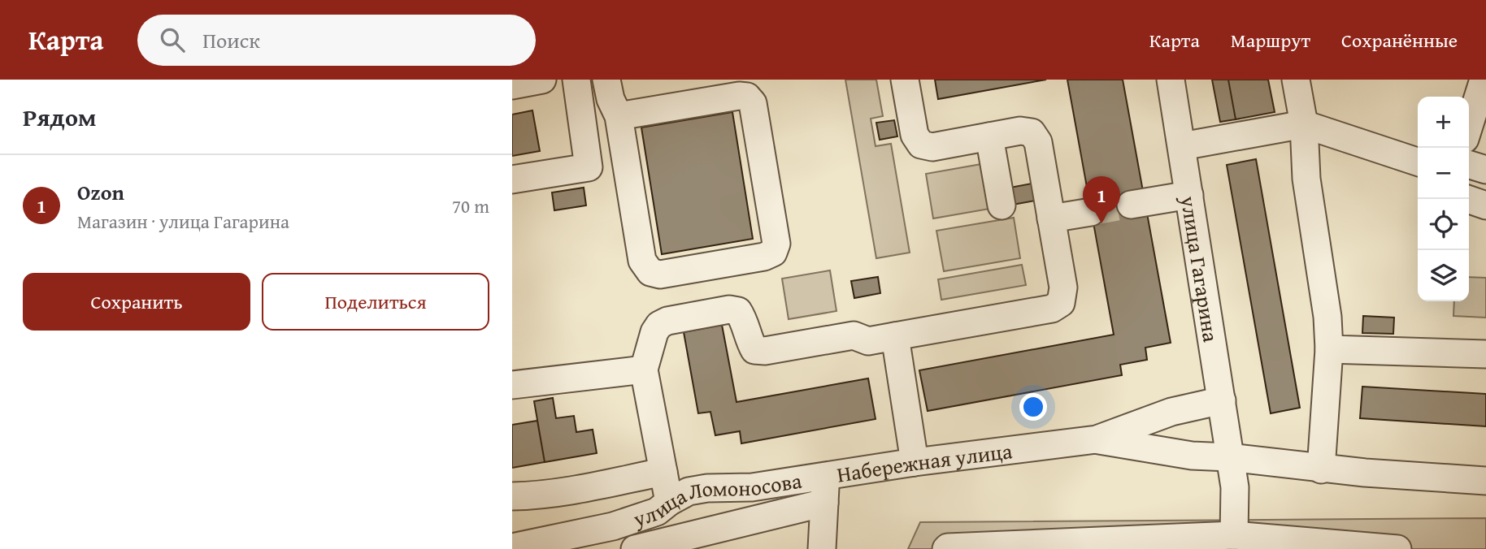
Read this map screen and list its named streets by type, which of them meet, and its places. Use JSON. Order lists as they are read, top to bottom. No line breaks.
{"streets":{"street":["улица Гагарина","Набережная улица","улица Ломоносова"]},"crossings":[["улица Гагарина","Набережная улица"],["Набережная улица","улица Ломоносова"]],"page":{"header":"Карта","search":"Поиск","nav":["Карта","Маршрут","Сохранённые"],"heading":"Рядом","map_buttons":["+","−"],"list":[{"mark":"1","name":"Ozon","note":"Магазин · улица Гагарина","value":"70 m"}],"pins":"1","buttons":["Сохранить","Поделиться"]}}
